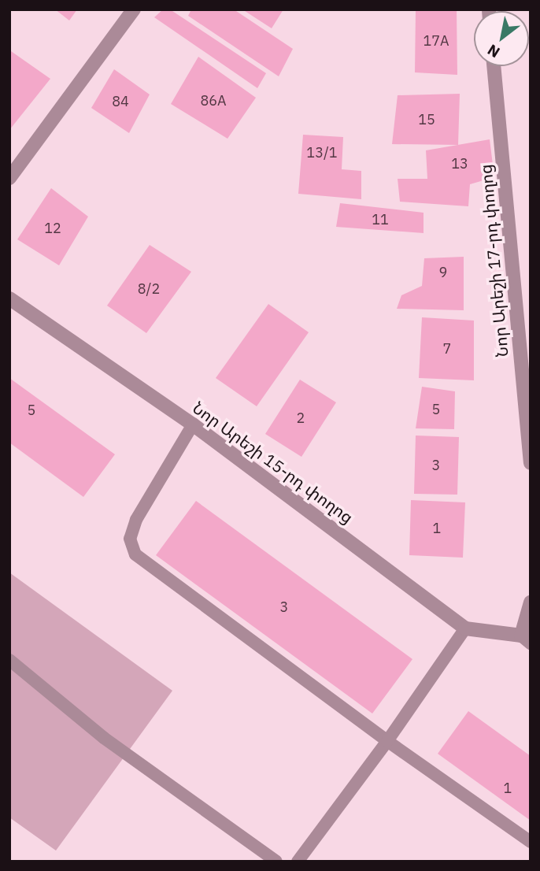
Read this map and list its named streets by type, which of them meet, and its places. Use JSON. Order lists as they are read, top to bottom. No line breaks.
{"streets":{"street":["Նոր Արեշի 17-րդ փողոց","Նոր Արեշի 15-րդ փողոց"]},"house_numbers":["17А","86А","84","15","13/1","13","11","12","9","8/2","7","5","5","2","3","1","3","1"],"north":"bottom left"}
